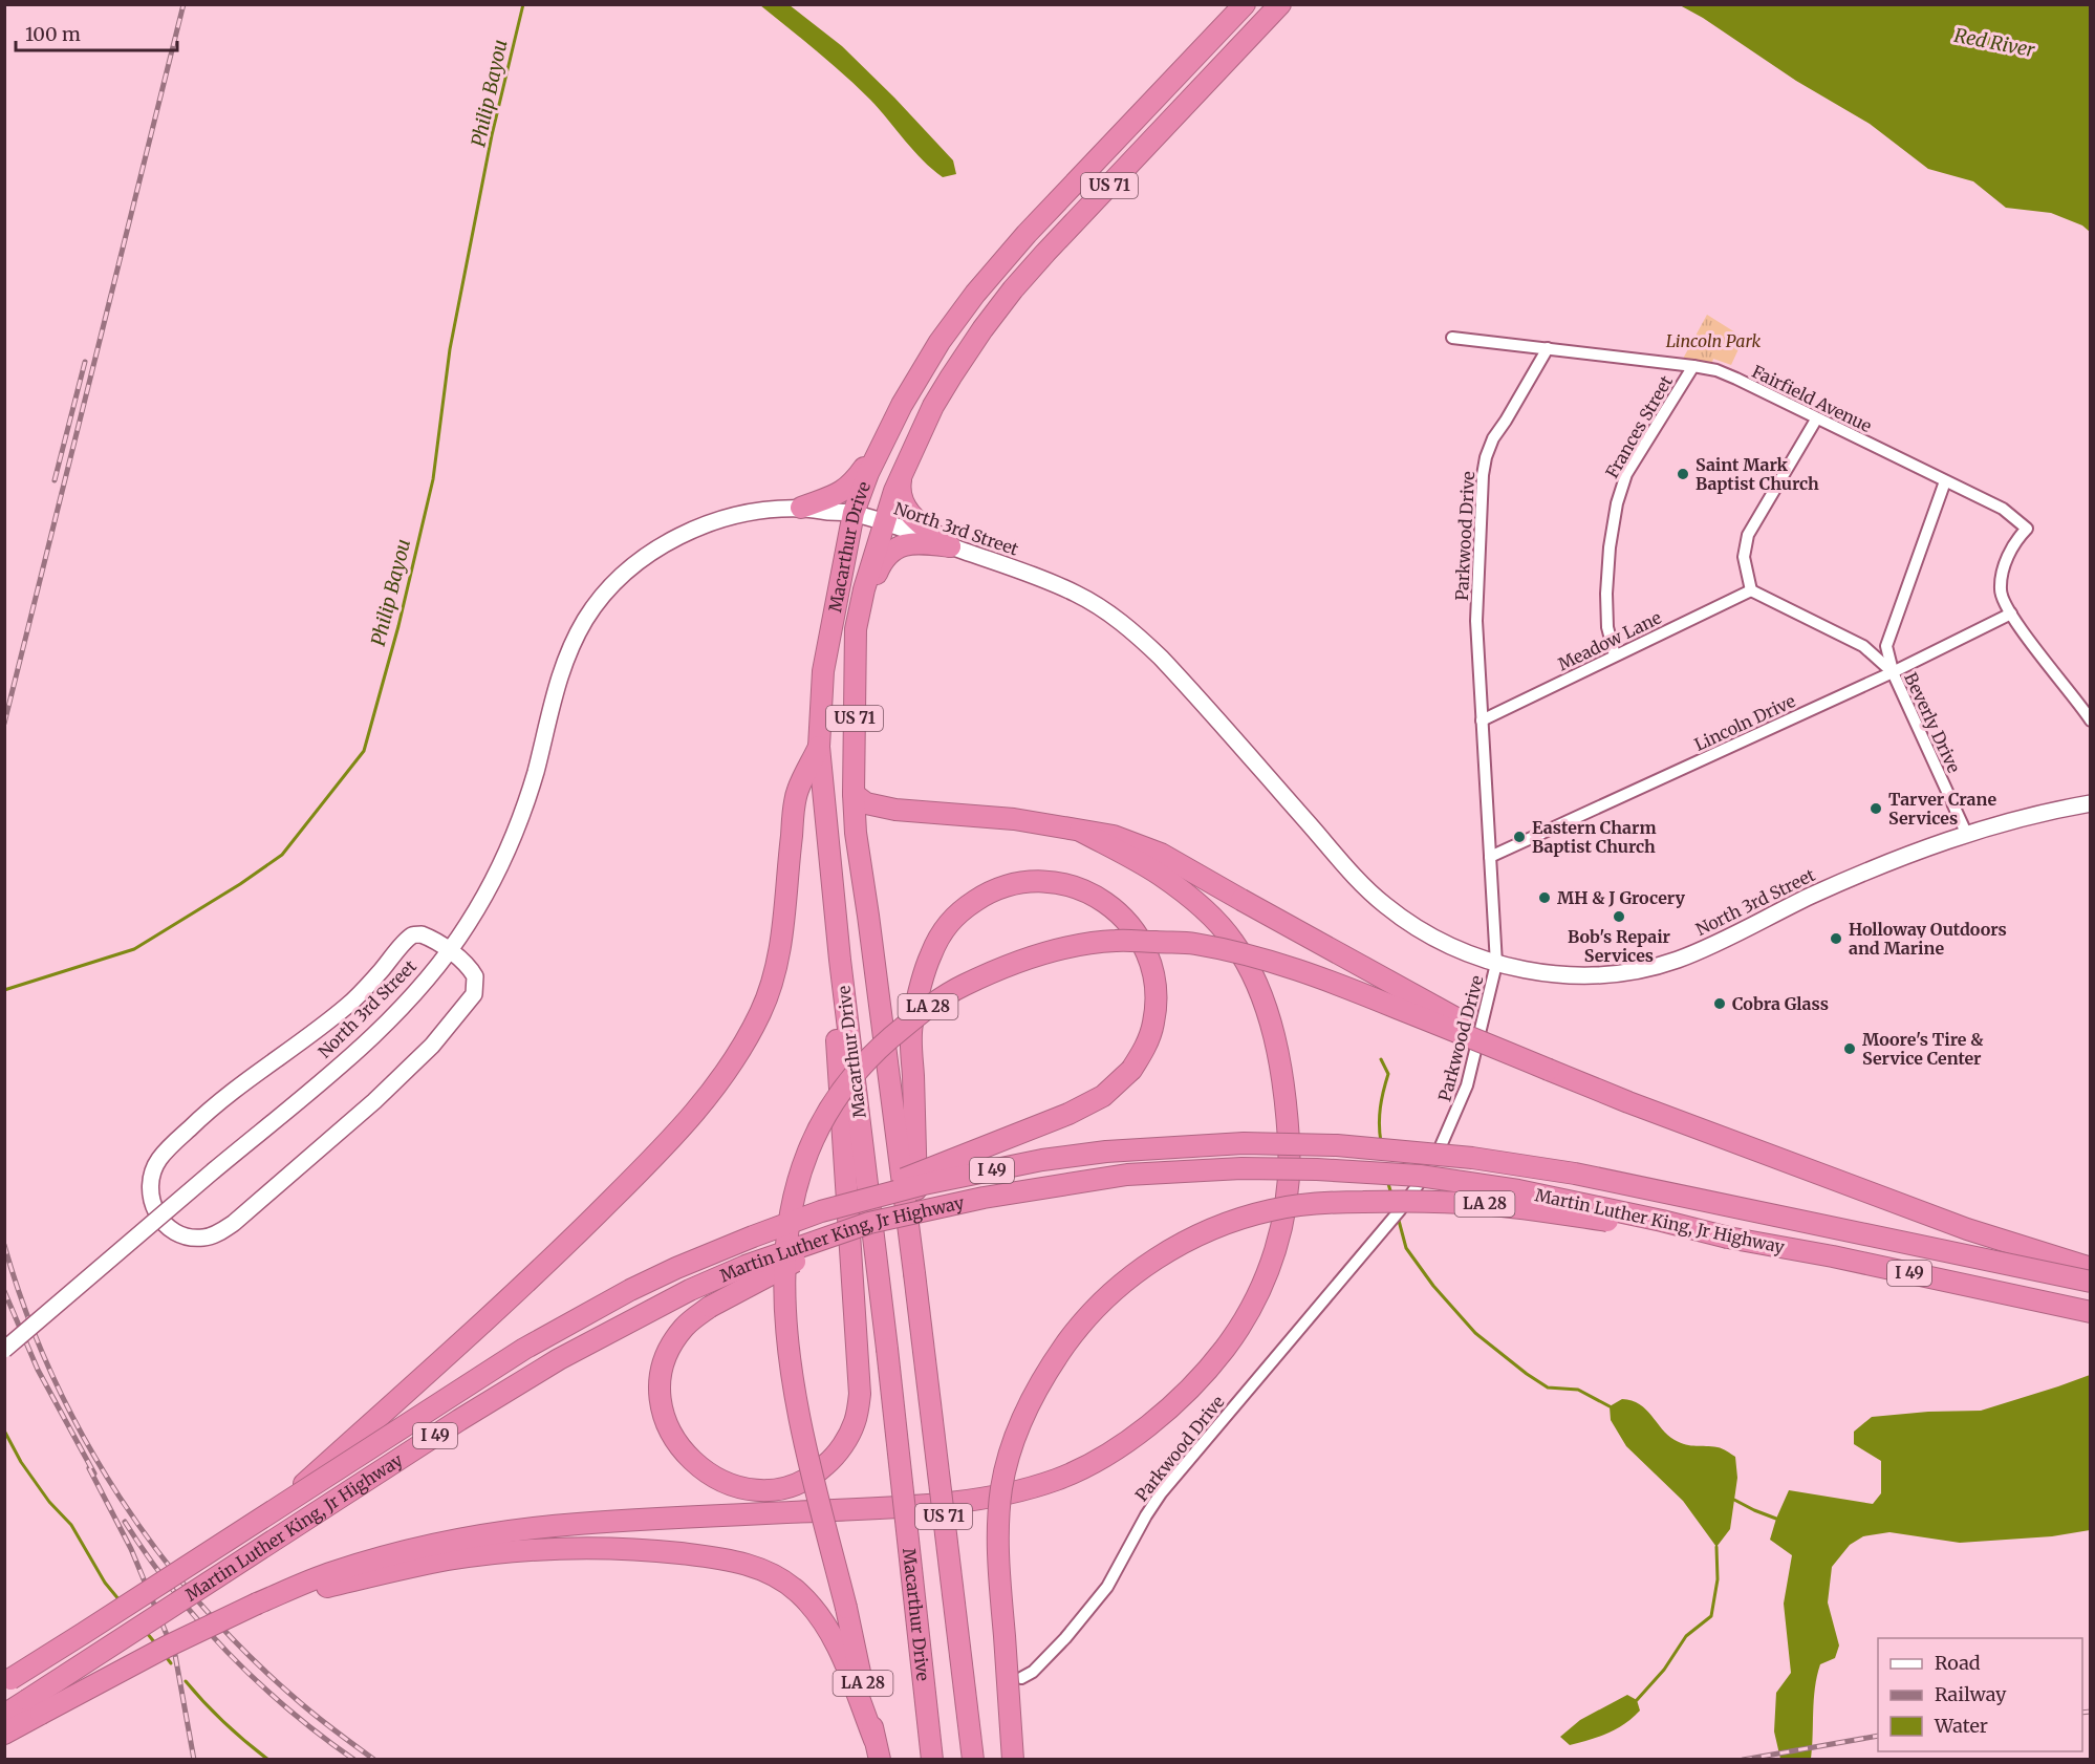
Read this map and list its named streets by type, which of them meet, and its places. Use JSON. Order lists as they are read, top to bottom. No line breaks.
{"streets":{"highway":["US 71","Macarthur Drive","LA 28","I 49","Martin Luther King, Jr Highway"],"street":["Fairfield Avenue","Frances Street","North 3rd Street","Parkwood Drive","Meadow Lane","Lincoln Drive","Beverly Drive"]},"crossings":[["US 71","Macarthur Drive"],["Fairfield Avenue","Frances Street"],["Fairfield Avenue","Parkwood Drive"],["Fairfield Avenue","Lincoln Drive"],["Frances Street","Meadow Lane"],["North 3rd Street","Parkwood Drive"],["North 3rd Street","Macarthur Drive"],["North 3rd Street","Beverly Drive"],["Parkwood Drive","Meadow Lane"],["Parkwood Drive","Lincoln Drive"],["Meadow Lane","Beverly Drive"],["Lincoln Drive","Beverly Drive"],["LA 28","Martin Luther King, Jr Highway"]],"water":["Red River","Philip Bayou"],"parks":["Lincoln Park"],"places":["Saint Mark Baptist Church","Tarver Crane Services","Eastern Charm Baptist Church","MH & J Grocery","Bob's Repair Services","Holloway Outdoors and Marine","Cobra Glass","Moore's Tire & Service Center"],"legend":["Road","Railway","Water"],"scale_bar":"100 m"}
